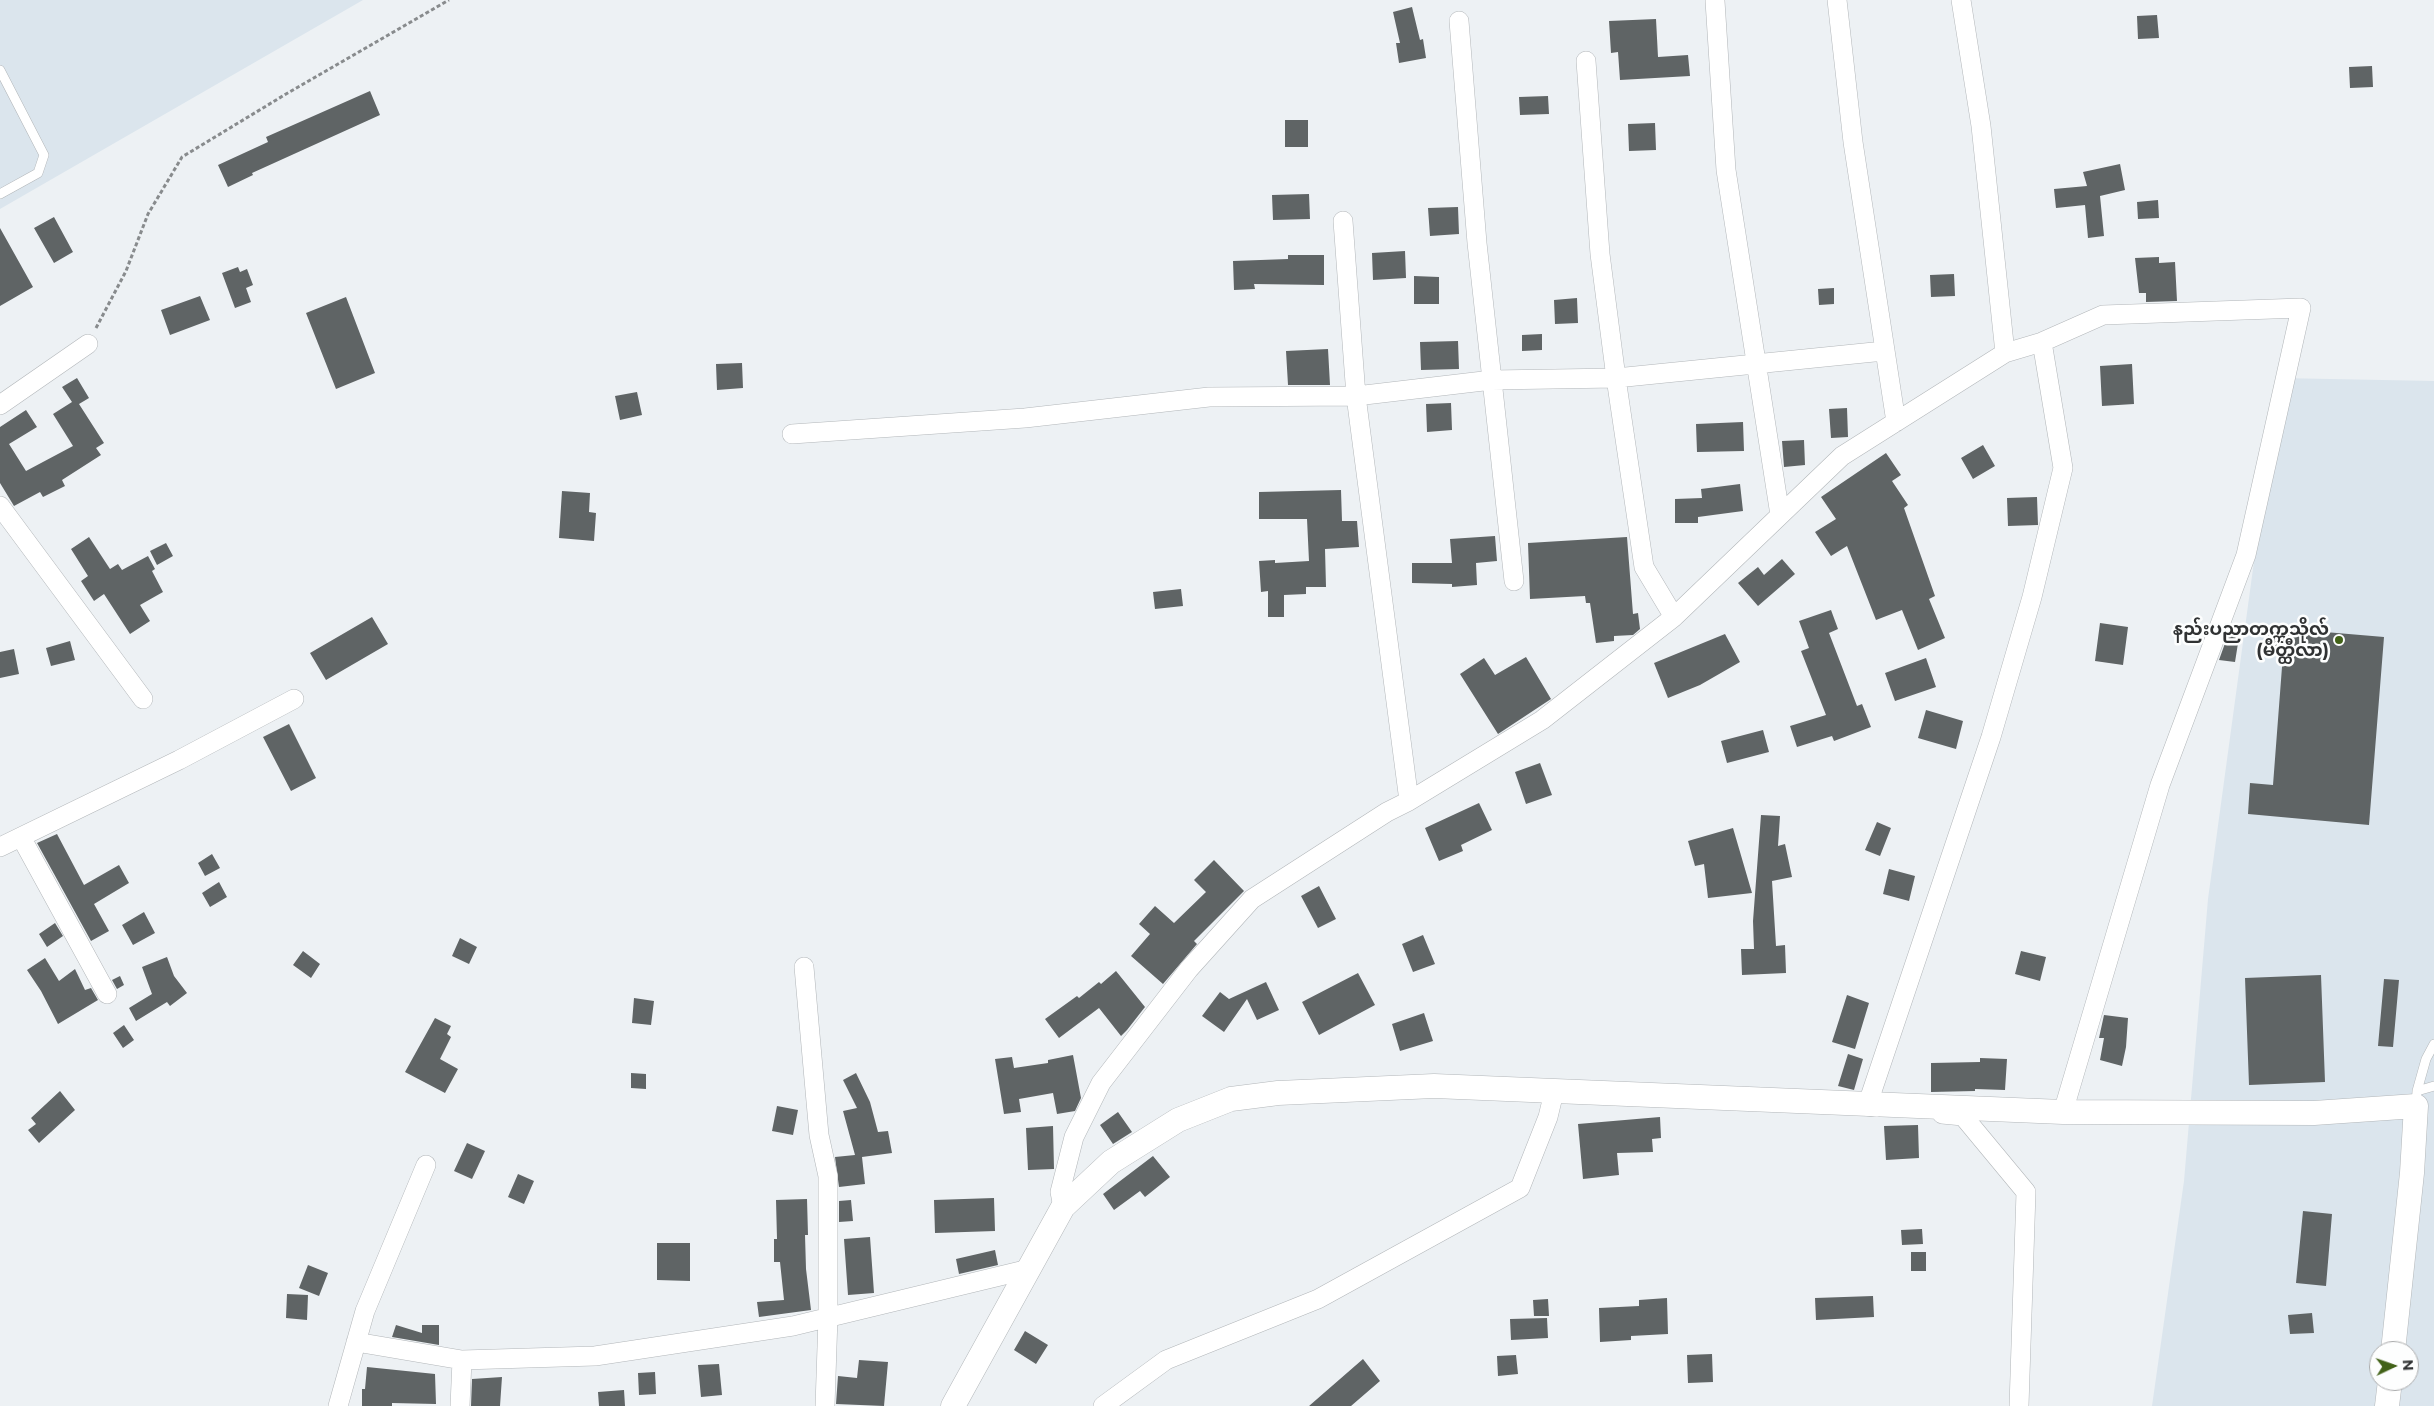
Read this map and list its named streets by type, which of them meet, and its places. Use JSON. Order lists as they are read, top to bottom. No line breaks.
{"places":["နည်းပညာတက္ကသိုလ် (မိတ္ထီလာ)"],"north":"right"}
